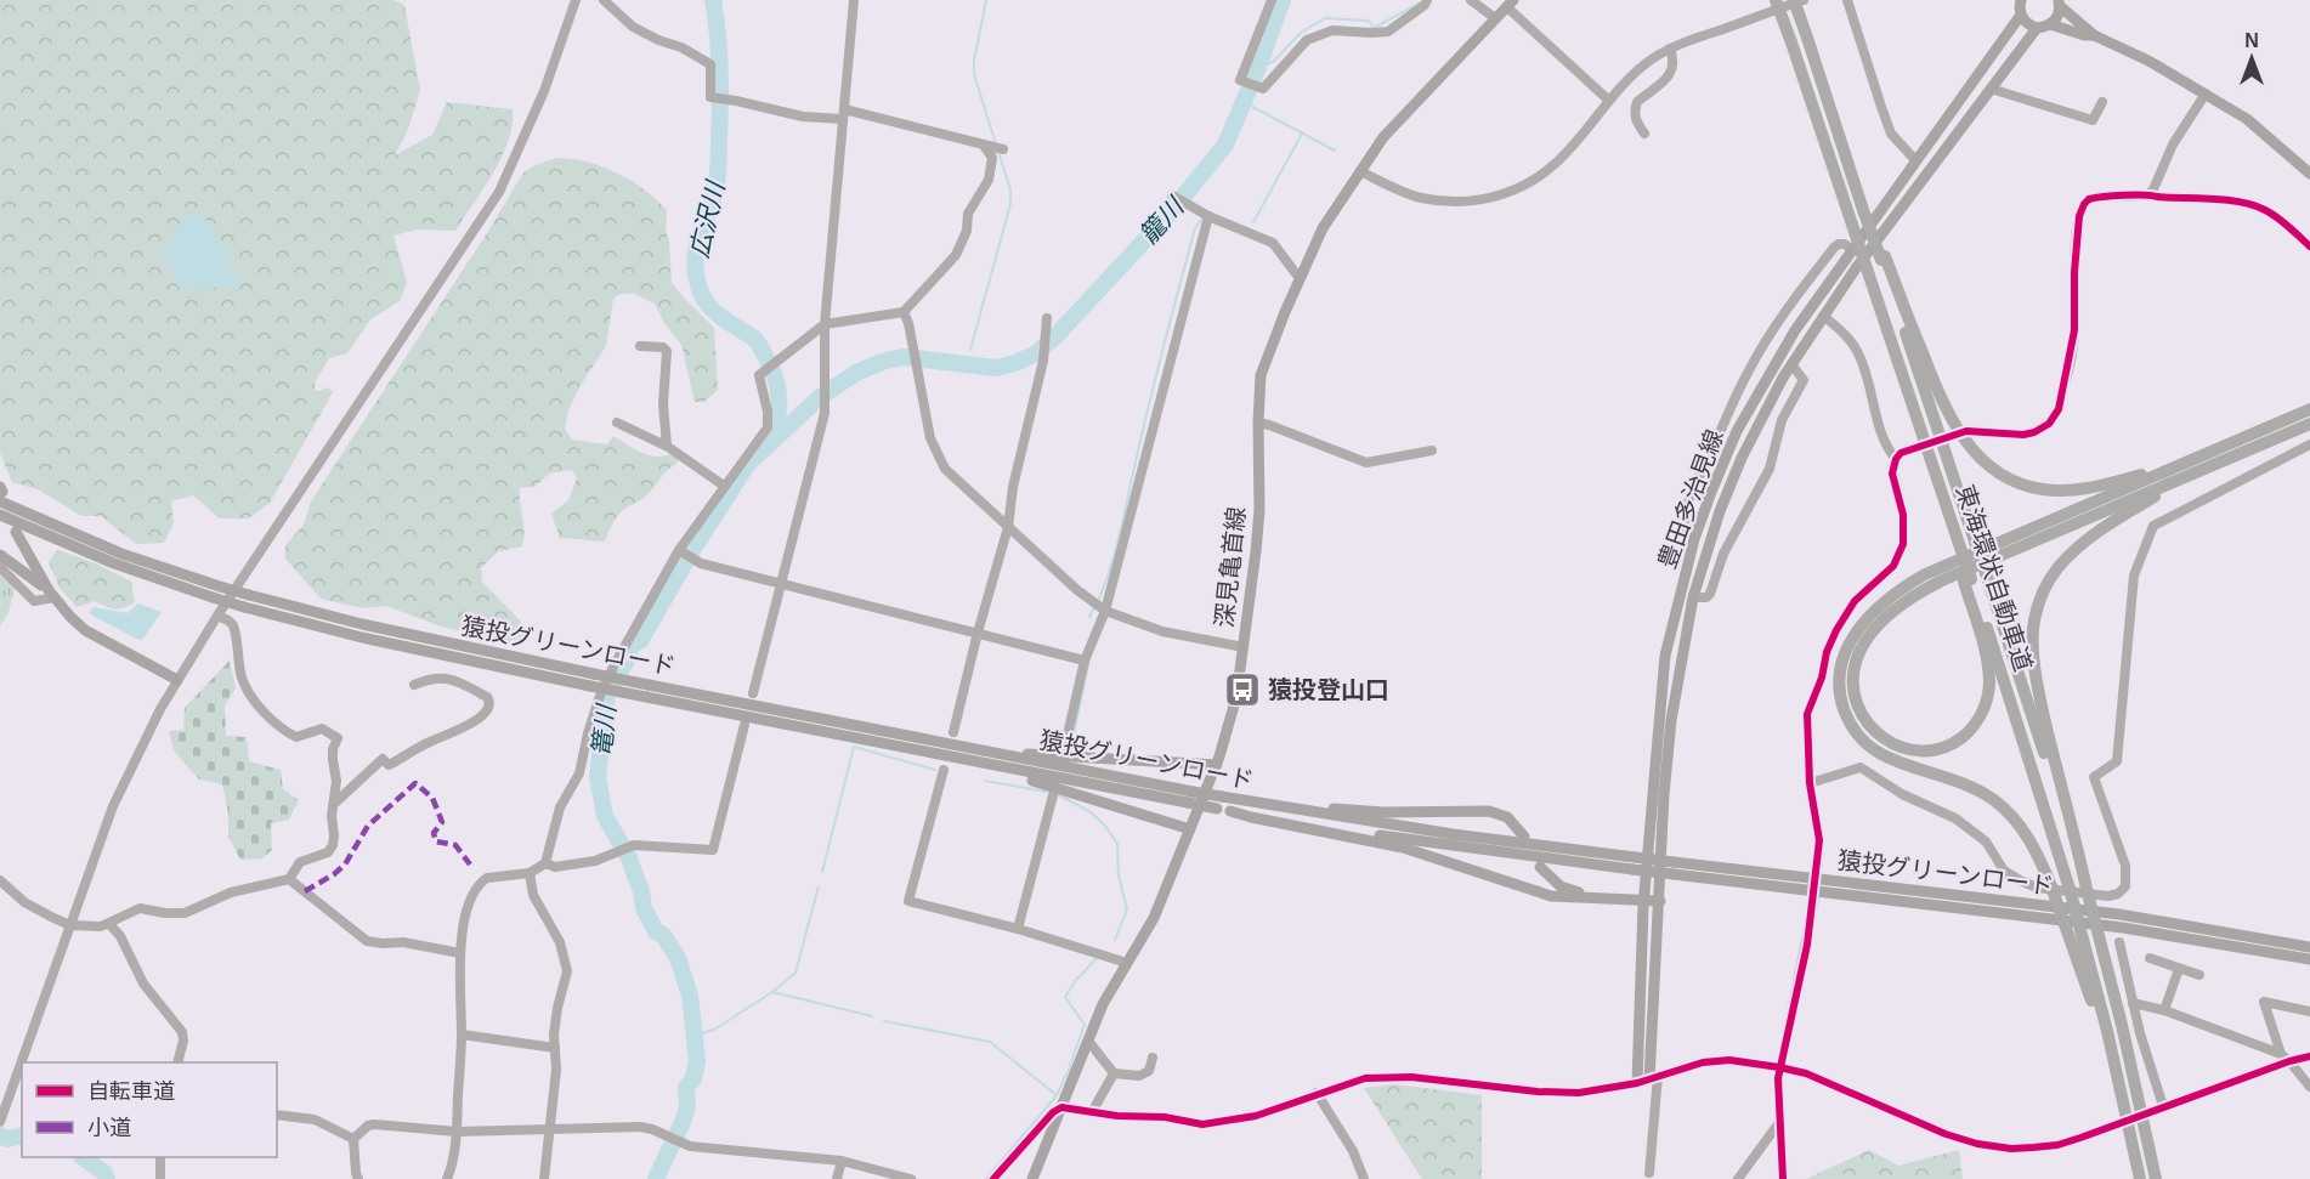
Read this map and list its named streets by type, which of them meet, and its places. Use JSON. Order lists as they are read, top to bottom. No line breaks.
{"streets":{"highway":["東海環状自動車道"],"main road":["豊田多治見線","深見亀首線","猿投グリーンロード"]},"water":["広沢川","籠川","篭川"],"places":{"bus stop":["猿投登山口"]},"legend":["自転車道","小道"],"north":"top"}
